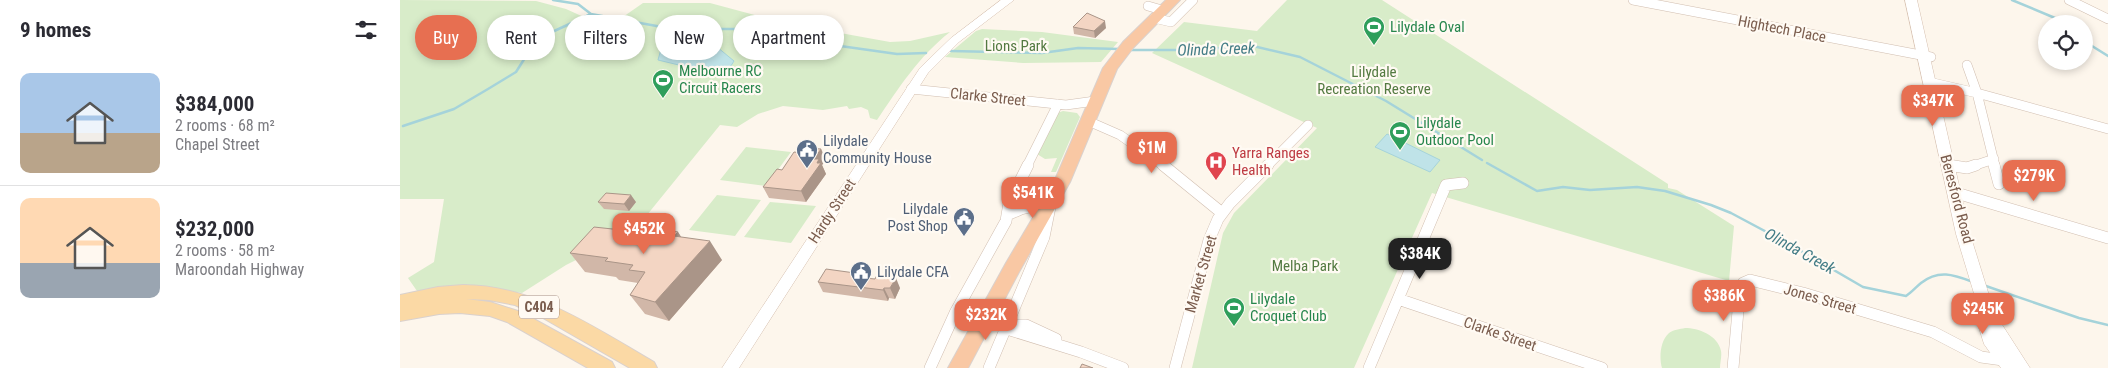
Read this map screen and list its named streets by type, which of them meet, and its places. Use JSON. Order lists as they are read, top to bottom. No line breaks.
{"streets":{"main road":["Beresford Road","Hardy Street","C404"],"street":["Hightech Place","Clarke Street","Market Street","Jones Street"]},"crossings":[["Hightech Place","Beresford Road"],["Clarke Street","Hardy Street"],["Clarke Street","Market Street"],["Beresford Road","Jones Street"]],"water":["Olinda Creek"],"parks":["Lions Park","Lilydale Recreation Reserve","Melba Park"],"places":{"sports":["Lilydale Oval","Melbourne RC Circuit Racers","Lilydale Outdoor Pool","Lilydale Croquet Club"],"public building":["Lilydale Community House","Lilydale Post Shop","Lilydale CFA"],"hospital":["Yarra Ranges Health"]},"page":{"heading":"9 homes","chip":["Buy","Rent","Filters","New","Apartment"],"list":[{"name":"$384,000","note":"2 rooms · 68 m² · Chapel Street"},{"name":"$232,000","note":"2 rooms · 58 m² · Maroondah Highway"}],"price":["$347K","$1M","$279K","$541K","$452K","$384K","$386K","$245K","$232K"]}}
